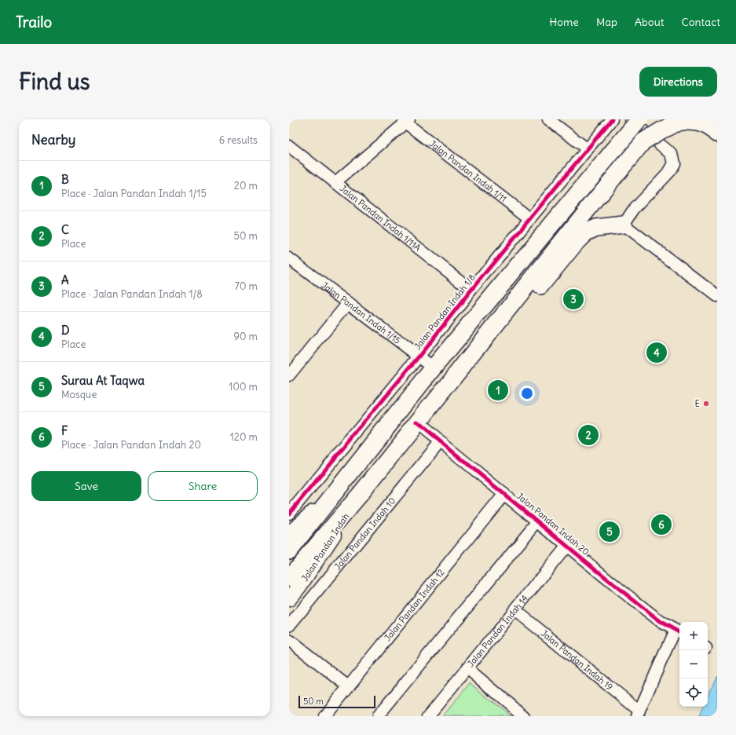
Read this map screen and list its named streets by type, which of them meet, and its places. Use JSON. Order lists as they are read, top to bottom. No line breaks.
{"streets":{"main road":["Jalan Pandan Indah"],"street":["Jalan Pandan Indah 1/11","Jalan Pandan Indah 1/11A","Jalan Pandan Indah 1/8","Jalan Pandan Indah 1/15","Jalan Pandan Indah 20","Jalan Pandan Indah 10","Jalan Pandan Indah 12","Jalan Pandan Indah 14","Jalan Pandan Indah 19"]},"crossings":[["Jalan Pandan Indah 1/11","Jalan Pandan Indah 1/8"],["Jalan Pandan Indah 1/11A","Jalan Pandan Indah 1/8"],["Jalan Pandan Indah 1/8","Jalan Pandan Indah 1/15"],["Jalan Pandan Indah 20","Jalan Pandan Indah 10"],["Jalan Pandan Indah 20","Jalan Pandan Indah 12"],["Jalan Pandan Indah 20","Jalan Pandan Indah 14"],["Jalan Pandan Indah 14","Jalan Pandan Indah 19"]],"places":["E"],"scale_bar":"50 m","page":{"header":"Trailo","nav":["Home","Map","About","Contact"],"buttons":["Directions",["Save","Share"]],"title":"Find us","heading":["Nearby","6 results"],"list":[{"mark":"1","name":"B","note":"Place · Jalan Pandan Indah 1/15","value":"20 m"},{"mark":"2","name":"C","note":"Place","value":"50 m"},{"mark":"3","name":"A","note":"Place · Jalan Pandan Indah 1/8","value":"70 m"},{"mark":"4","name":"D","note":"Place","value":"90 m"},{"mark":"5","name":"Surau At Taqwa","note":"Mosque","value":"100 m"},{"mark":"6","name":"F","note":"Place · Jalan Pandan Indah 20","value":"120 m"}],"pins":["3","4","1","2","6","5"],"map_buttons":["+","−"],"scale":"50 m"}}
